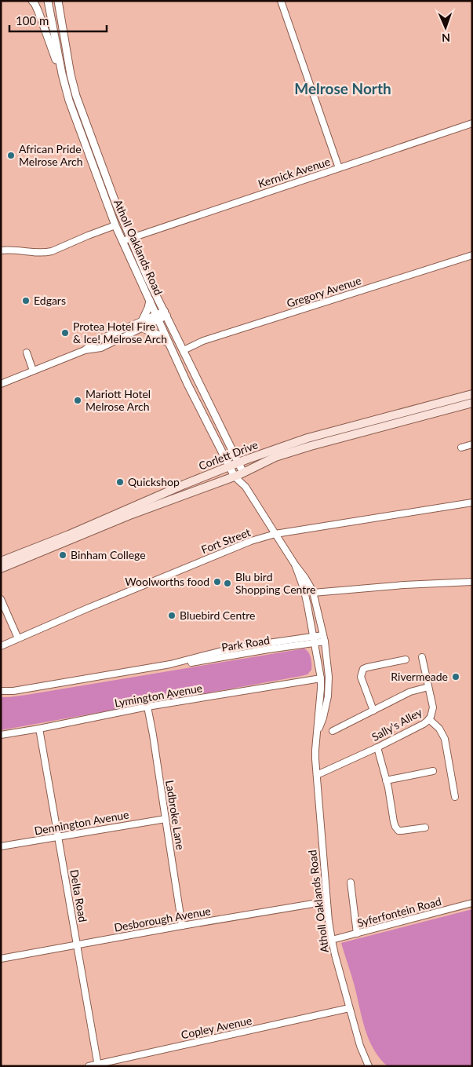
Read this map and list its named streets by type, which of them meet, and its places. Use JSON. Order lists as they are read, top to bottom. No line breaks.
{"streets":{"main road":["Corlett Drive"],"street":["Kernick Avenue","Atholl Oaklands Road","Gregory Avenue","Fort Street","Park Road","Lymington Avenue","Sally's Alley","Ladbroke Lane","Dennington Avenue","Delta Road","Syferfontein Road","Desborough Avenue","Copley Avenue"]},"crossings":[["Kernick Avenue","Atholl Oaklands Road"],["Atholl Oaklands Road","Gregory Avenue"],["Atholl Oaklands Road","Corlett Drive"],["Atholl Oaklands Road","Fort Street"],["Atholl Oaklands Road","Park Road"],["Atholl Oaklands Road","Lymington Avenue"],["Atholl Oaklands Road","Sally's Alley"],["Atholl Oaklands Road","Syferfontein Road"],["Atholl Oaklands Road","Desborough Avenue"],["Atholl Oaklands Road","Copley Avenue"],["Lymington Avenue","Ladbroke Lane"],["Lymington Avenue","Delta Road"],["Ladbroke Lane","Dennington Avenue"],["Ladbroke Lane","Desborough Avenue"],["Dennington Avenue","Delta Road"],["Delta Road","Desborough Avenue"],["Delta Road","Copley Avenue"]],"districts":["Melrose North"],"places":["African Pride Melrose Arch","Edgars","Protea Hotel Fire & Ice! Melrose Arch","Mariott Hotel Melrose Arch","Quickshop","Binham College","Woolworths food","Blu bird Shopping Centre","Bluebird Centre","Rivermeade"],"scale_bar":"100 m","north":"bottom"}
